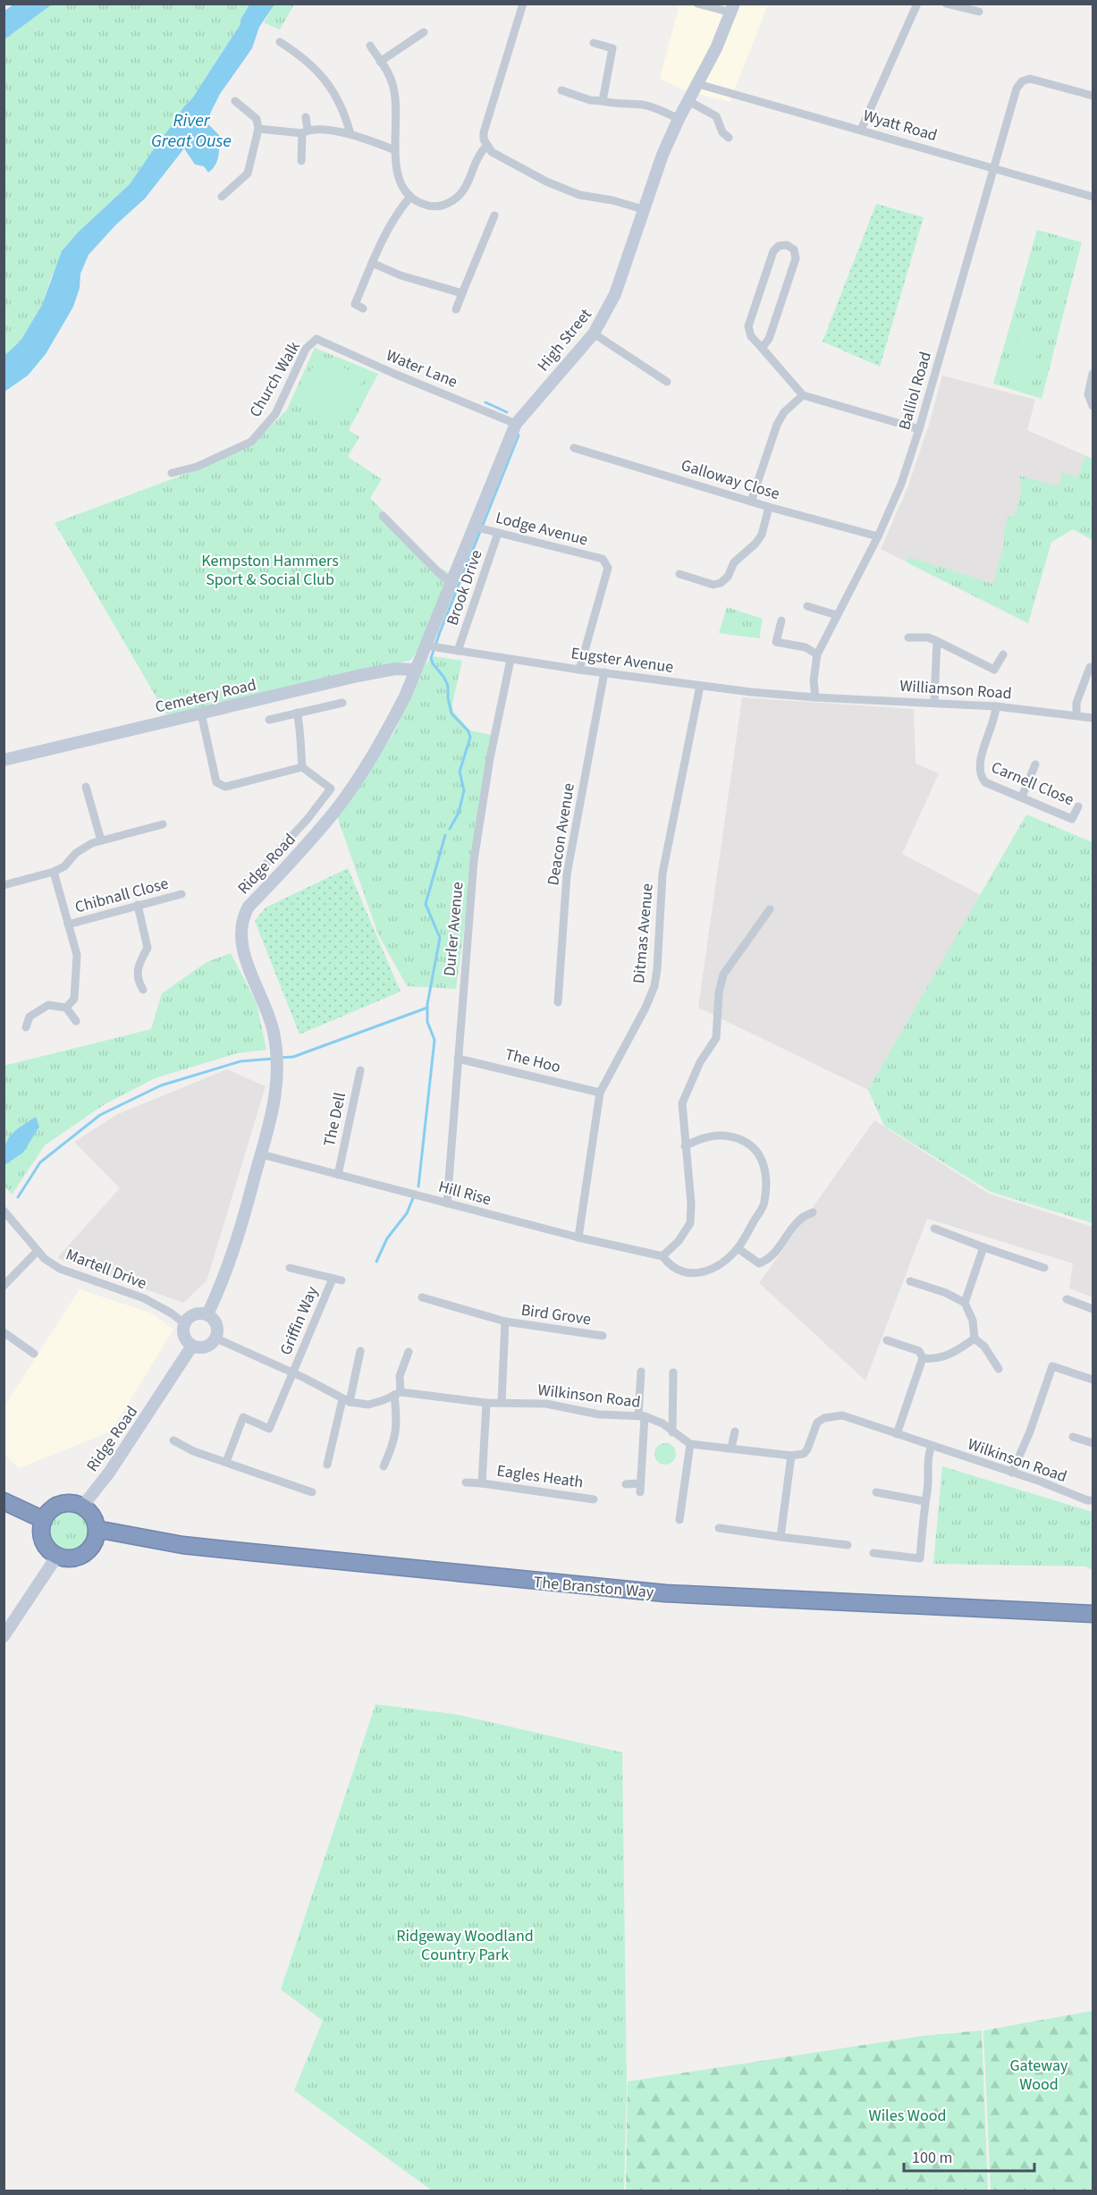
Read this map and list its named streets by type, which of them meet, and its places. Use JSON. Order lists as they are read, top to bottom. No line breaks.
{"streets":{"highway":["The Branston Way"],"main road":["High Street","Cemetery Road","Ridge Road"],"street":["Wyatt Road","Water Lane","Church Walk","Balliol Road","Galloway Close","Lodge Avenue","Brook Drive","Eugster Avenue","Williamson Road","Carnell Close","Deacon Avenue","Chibnall Close","Durler Avenue","Ditmas Avenue","The Hoo","The Dell","Hill Rise","Martell Drive","Bird Grove","Griffin Way","Wilkinson Road","Eagles Heath"]},"crossings":[["Wyatt Road","High Street"],["Wyatt Road","Balliol Road"],["High Street","Water Lane"],["High Street","Lodge Avenue"],["High Street","Eugster Avenue"],["High Street","Cemetery Road"],["High Street","Ridge Road"],["Water Lane","Church Walk"],["Balliol Road","Galloway Close"],["Balliol Road","Eugster Avenue"],["Balliol Road","Williamson Road"],["Lodge Avenue","Brook Drive"],["Lodge Avenue","Eugster Avenue"],["Brook Drive","Eugster Avenue"],["Eugster Avenue","Williamson Road"],["Eugster Avenue","Deacon Avenue"],["Eugster Avenue","Durler Avenue"],["Eugster Avenue","Ditmas Avenue"],["Williamson Road","Carnell Close"],["Cemetery Road","Ridge Road"],["Ridge Road","Hill Rise"],["Ridge Road","Martell Drive"],["Ridge Road","Wilkinson Road"],["Ridge Road","The Branston Way"],["Durler Avenue","The Hoo"],["Durler Avenue","Hill Rise"],["Ditmas Avenue","The Hoo"],["Ditmas Avenue","Hill Rise"],["The Dell","Hill Rise"],["Martell Drive","Wilkinson Road"],["Bird Grove","Wilkinson Road"],["Griffin Way","Wilkinson Road"],["Wilkinson Road","Eagles Heath"]],"water":["River Great Ouse"],"parks":["Kempston Hammers Sport & Social Club","Ridgeway Woodland Country Park","Gateway Wood","Wiles Wood"],"scale_bar":"100 m"}
